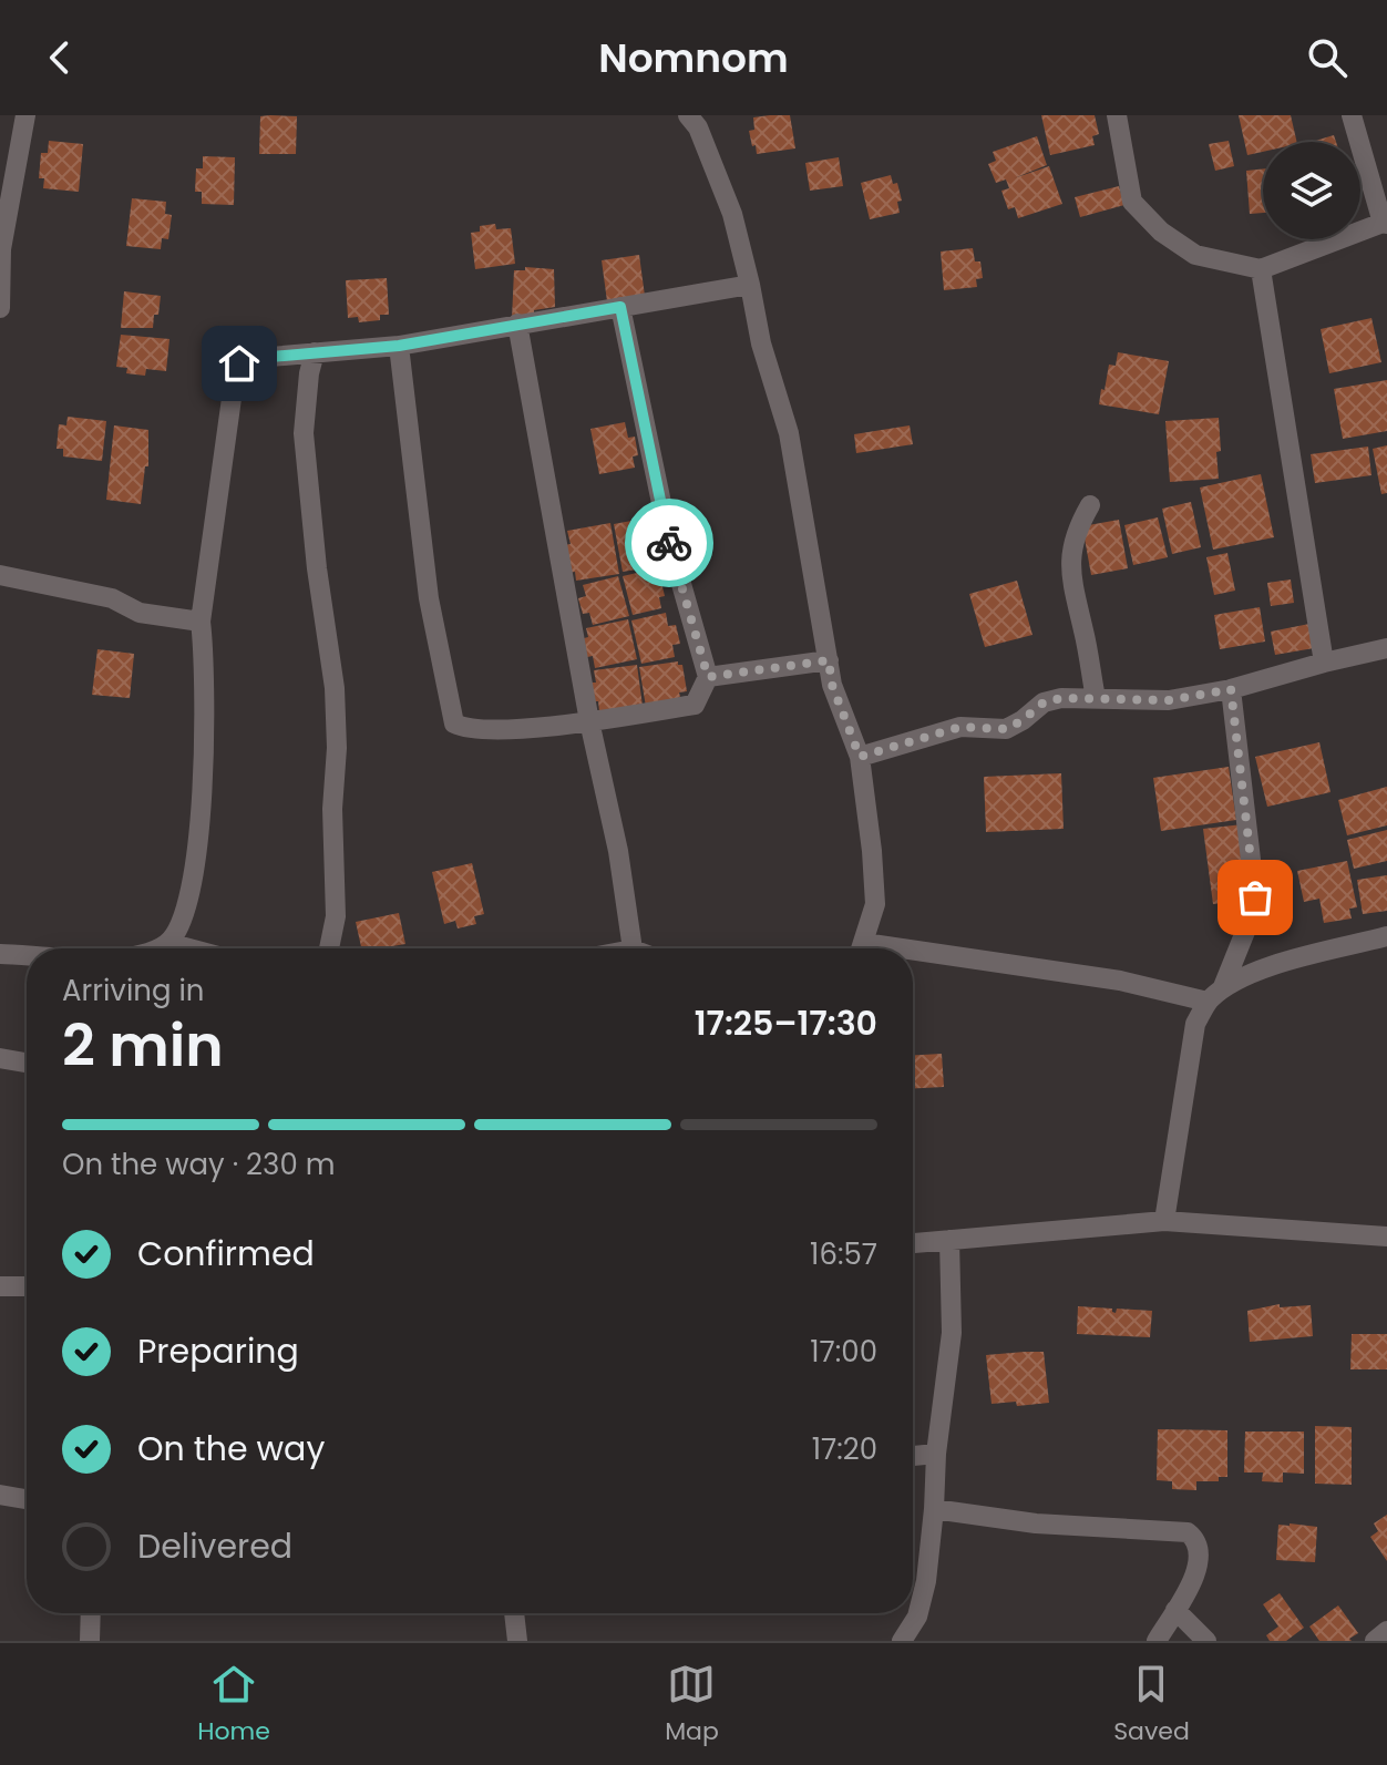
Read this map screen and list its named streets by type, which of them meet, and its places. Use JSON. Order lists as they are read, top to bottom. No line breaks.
{"page":{"header":"Nomnom","heading":["2 min","Arriving in","17:25–17:30"],"bar":"On the way · 230 m","list":[["Confirmed","16:57"],["Preparing","17:00"],["On the way","17:20"],"Delivered"],"tabs":["Home","Map","Saved"]}}
